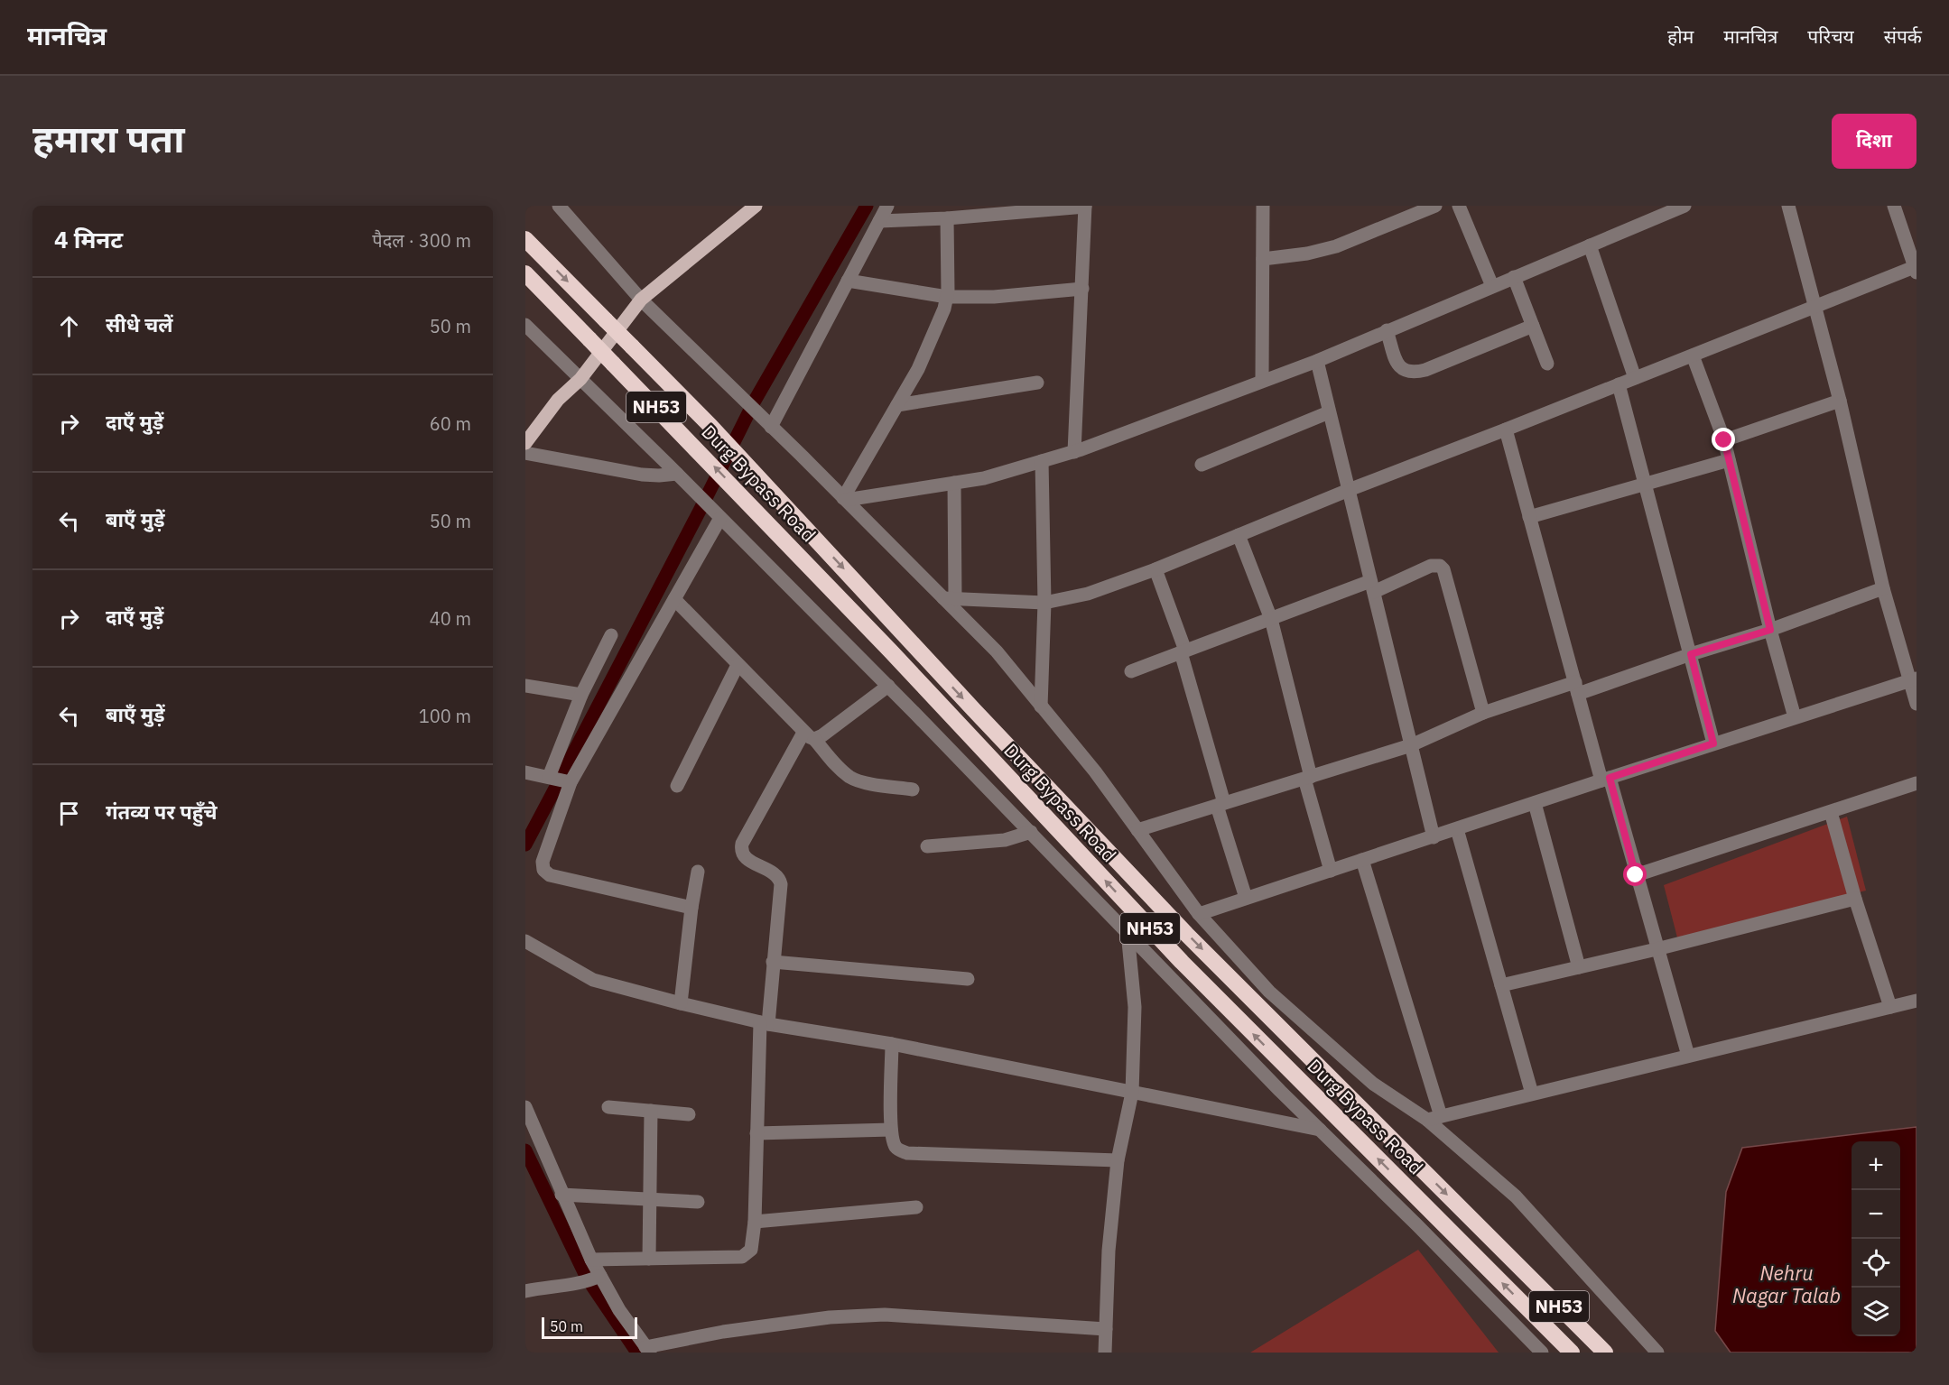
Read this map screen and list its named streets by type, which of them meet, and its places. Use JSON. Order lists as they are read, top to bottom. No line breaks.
{"streets":{"highway":["NH53","Durg Bypass Road"]},"water":["Nehru Nagar Talab"],"scale_bar":"50 m","page":{"header":"मानचित्र","nav":["होम","मानचित्र","परिचय","संपर्क"],"title":"हमारा पता","buttons":"दिशा","heading":["4 मिनट","पैदल · 300 m"],"list":[["सीधे चलें","50 m"],["दाएँ मुड़ें","60 m"],["बाएँ मुड़ें","50 m"],["दाएँ मुड़ें","40 m"],["बाएँ मुड़ें","100 m"],"गंतव्य पर पहुँचे"],"map_buttons":["+","−"],"scale":"50 m"}}
